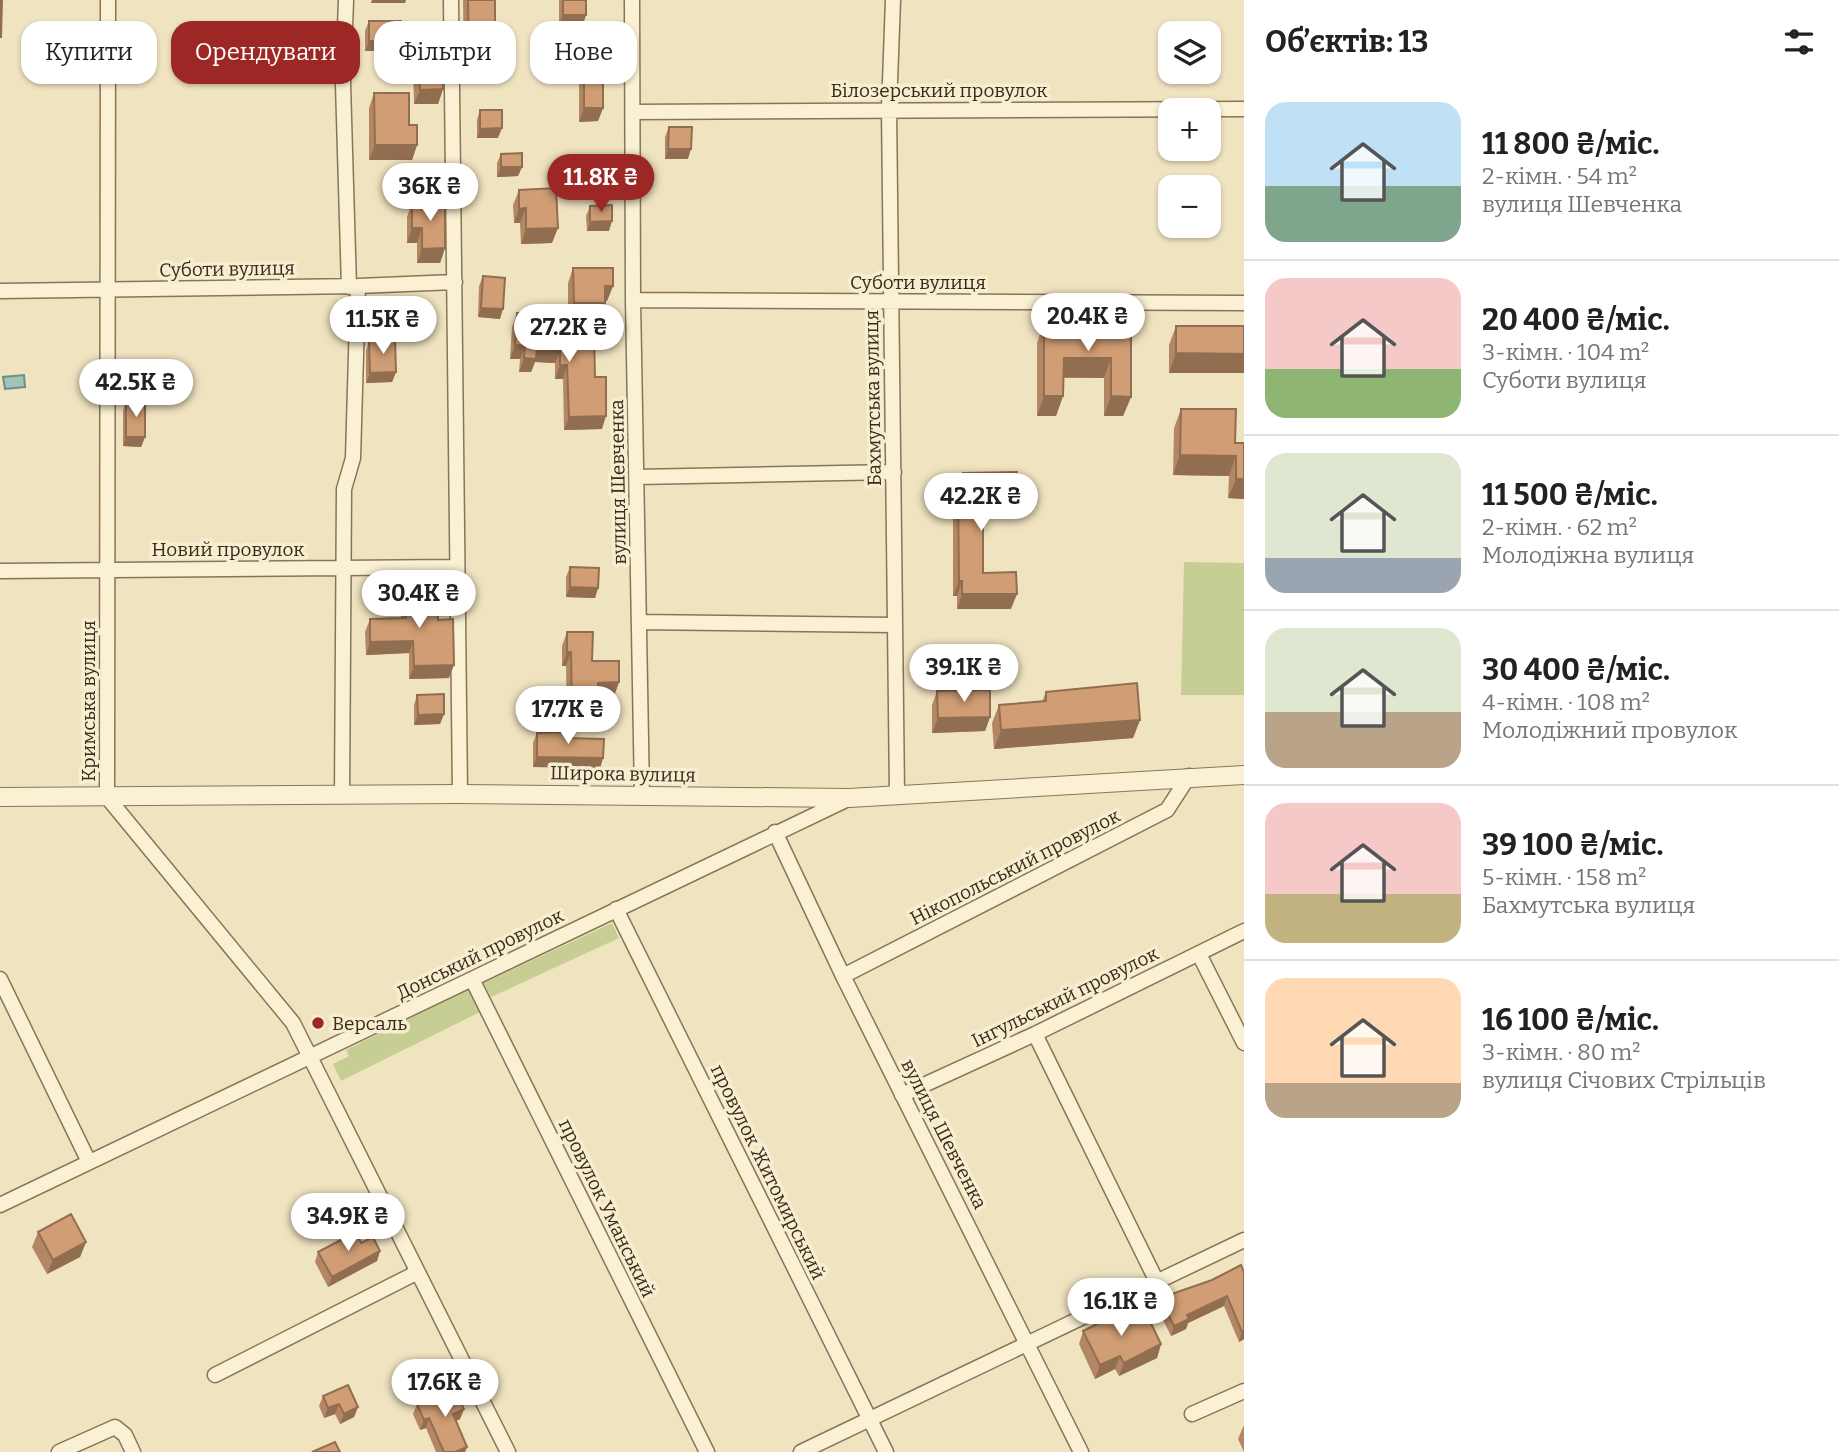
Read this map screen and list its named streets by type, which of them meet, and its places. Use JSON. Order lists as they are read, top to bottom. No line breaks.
{"streets":{"street":["Білозерський провулок","Суботи вулиця","Бахмутська вулиця","вулиця Шевченка","Новий провулок","Кримська вулиця","Широка вулиця","Нікопольський провулок","Донський провулок","Інгульський провулок","провулок Житомирський","провулок Уманський"]},"crossings":[["Білозерський провулок","Бахмутська вулиця"],["Білозерський провулок","вулиця Шевченка"],["Суботи вулиця","Бахмутська вулиця"],["Суботи вулиця","вулиця Шевченка"],["Суботи вулиця","Кримська вулиця"],["Бахмутська вулиця","Широка вулиця"],["вулиця Шевченка","Широка вулиця"],["вулиця Шевченка","Нікопольський провулок"],["вулиця Шевченка","Донський провулок"],["вулиця Шевченка","Інгульський провулок"],["Новий провулок","Кримська вулиця"],["Кримська вулиця","Широка вулиця"],["Кримська вулиця","Донський провулок"],["Широка вулиця","Нікопольський провулок"],["Широка вулиця","Донський провулок"],["Донський провулок","провулок Житомирський"],["Донський провулок","провулок Уманський"]],"places":["Версаль"],"page":{"heading":"Об’єктів: 13","map_buttons":["+","−"],"chip":["Купити","Орендувати","Фільтри","Нове"],"list":[{"name":"11 800 ₴/міс.","note":"2-кімн. · 54 m² · вулиця Шевченка"},{"name":"20 400 ₴/міс.","note":"3-кімн. · 104 m² · Суботи вулиця"},{"name":"11 500 ₴/міс.","note":"2-кімн. · 62 m² · Молодіжна вулиця"},{"name":"30 400 ₴/міс.","note":"4-кімн. · 108 m² · Молодіжний провулок"},{"name":"39 100 ₴/міс.","note":"5-кімн. · 158 m² · Бахмутська вулиця"},{"name":"16 100 ₴/міс.","note":"3-кімн. · 80 m² · вулиця Січових Стрільців"}],"price":["11.8K ₴","36K ₴","20.4K ₴","11.5K ₴","27.2K ₴","42.5K ₴","42.2K ₴","30.4K ₴","39.1K ₴","17.7K ₴","34.9K ₴","16.1K ₴","17.6K ₴"]}}
